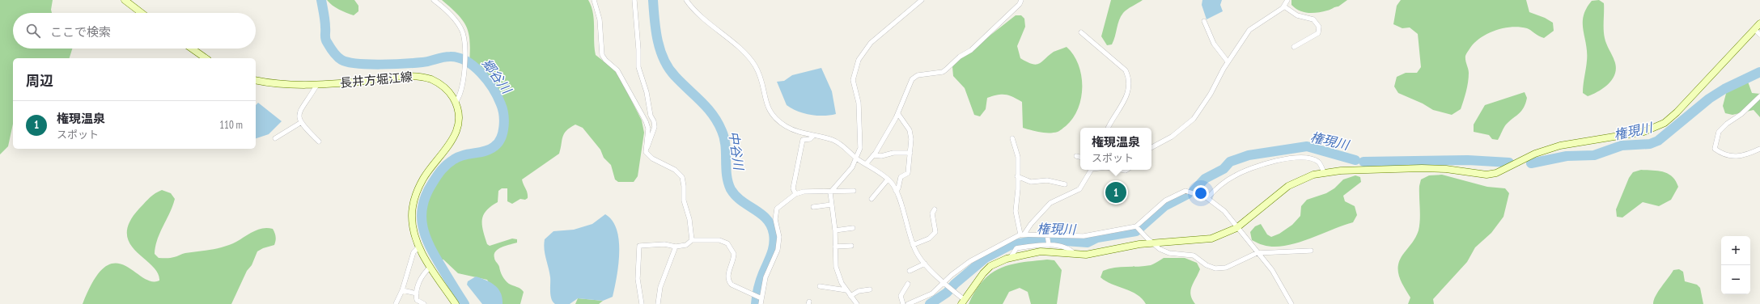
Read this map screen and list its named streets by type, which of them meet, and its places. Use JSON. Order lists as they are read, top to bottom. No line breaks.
{"streets":{"street":["長井方堀江線"]},"water":["郷谷川","権現川","中谷川"],"page":{"search":"ここで検索","heading":"周辺","list":[{"mark":"1","name":"権現温泉","note":"スポット","value":"110 m"}],"popup":["権現温泉","スポット"],"pins":"1","map_buttons":["+","−"]}}
